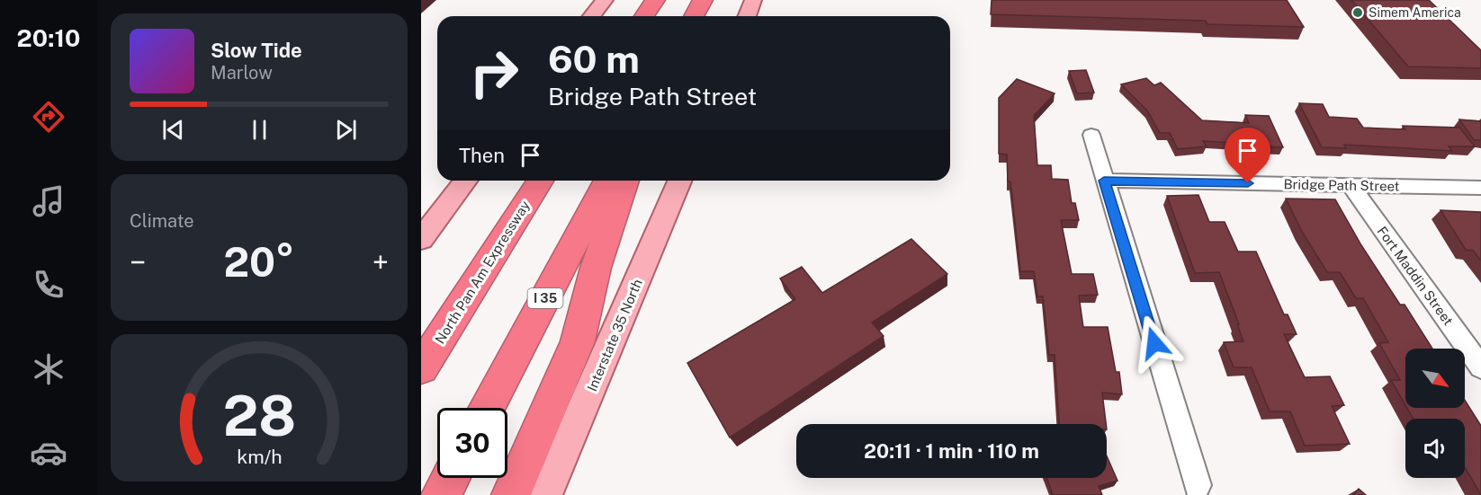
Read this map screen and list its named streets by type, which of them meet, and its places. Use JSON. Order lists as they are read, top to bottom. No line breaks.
{"streets":{"highway":["North Pan Am Expressway","I 35"],"main road":["Interstate 35 North"],"street":["Bridge Path Street","Fort Maddin Street"]},"crossings":[["Bridge Path Street","Fort Maddin Street"]],"places":["Simem America"],"north":"bottom right","page":{"tabs":"20:10","turn":["60 m","Bridge Path Street"],"song":["Slow Tide","Marlow"],"then":"Then","tile":"Climate","heat":["−","20°","+"],"limit":"30","trip":"20:11 · 1 min · 110 m","gauge":["28","km/h"]}}
